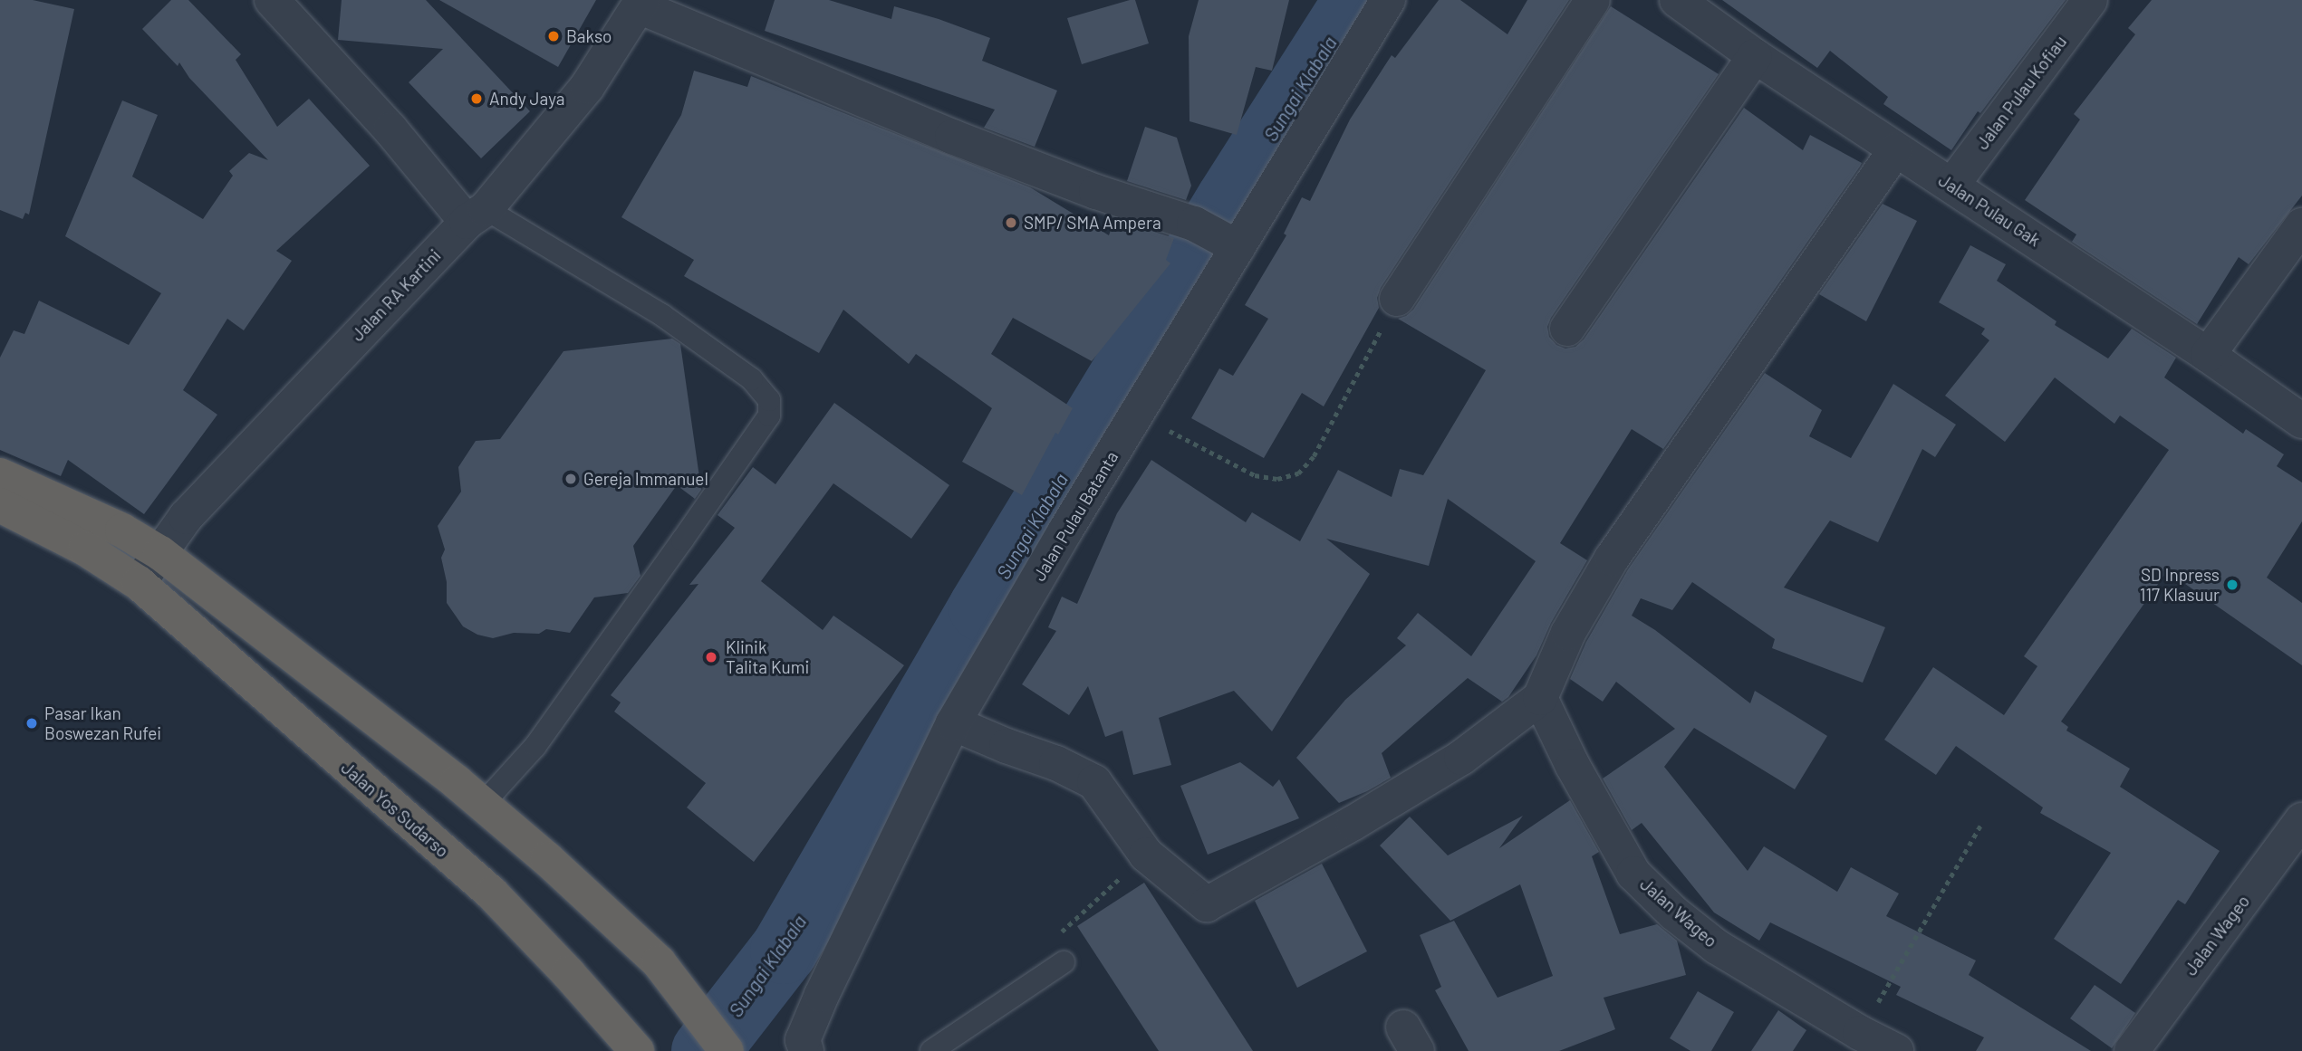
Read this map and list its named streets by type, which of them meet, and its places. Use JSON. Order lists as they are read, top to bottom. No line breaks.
{"streets":{"highway":["Jalan Yos Sudarso"],"street":["Jalan Pulau Kofiau","Jalan Pulau Gak","Jalan RA Kartini","Jalan Pulau Batanta","Jalan Wageo"]},"crossings":[["Jalan Pulau Kofiau","Jalan Pulau Gak"],["Jalan RA Kartini","Jalan Yos Sudarso"]],"water":["Sungai Klabala"],"places":["Bakso","Andy Jaya","SMP/ SMA Ampera","Gereja Immanuel","SD Inpress 117 Klasuur","Klinik Talita Kumi","Pasar Ikan Boswezan Rufei"]}
